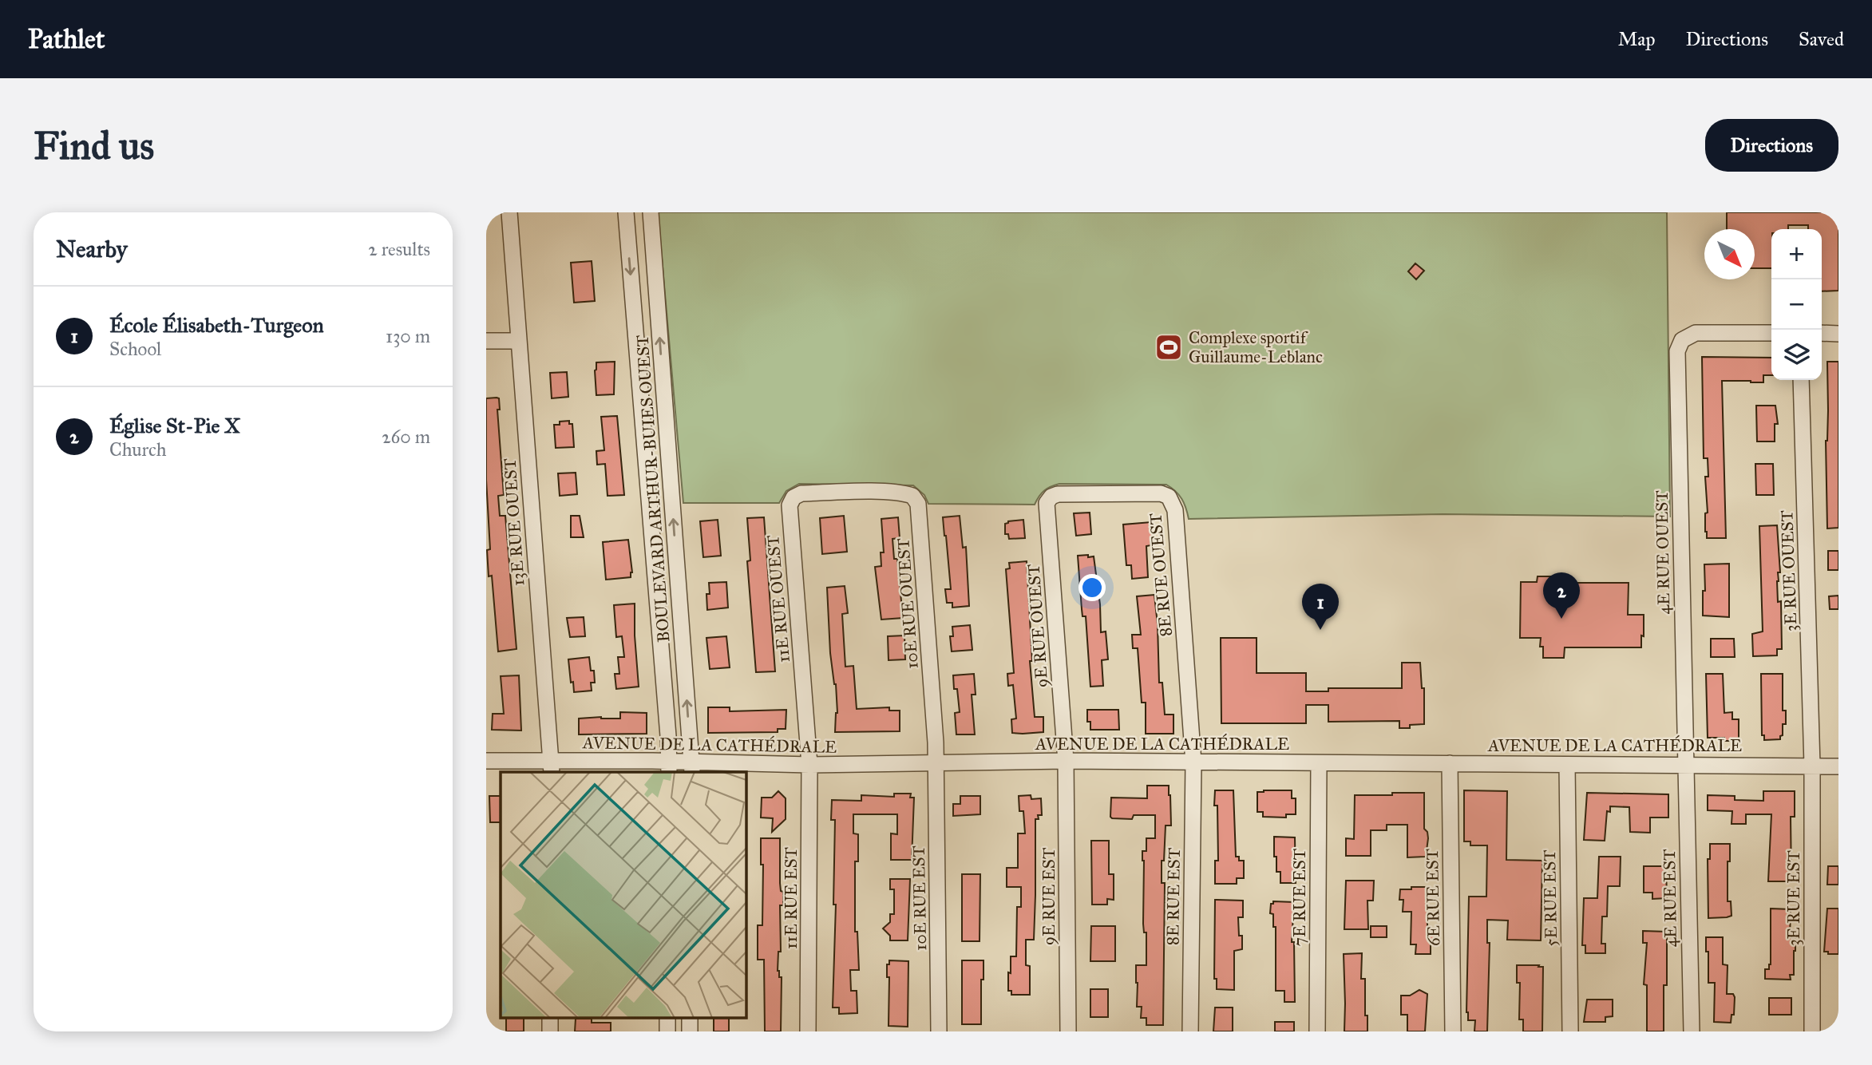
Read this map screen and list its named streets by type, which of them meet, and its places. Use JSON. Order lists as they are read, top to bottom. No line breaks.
{"streets":{"street":["BOULEVARD ARTHUR-BUIES OUEST","13E RUE OUEST","4E RUE OUEST","3E RUE OUEST","8E RUE OUEST","11E RUE OUEST","10E RUE OUEST","9E RUE OUEST","AVENUE DE LA CATHÉDRALE","9E RUE EST","8E RUE EST","7E RUE EST","6E RUE EST","11E RUE EST","10E RUE EST","5E RUE EST","4E RUE EST","3E RUE EST"]},"crossings":[["BOULEVARD ARTHUR-BUIES OUEST","AVENUE DE LA CATHÉDRALE"],["13E RUE OUEST","AVENUE DE LA CATHÉDRALE"],["4E RUE OUEST","AVENUE DE LA CATHÉDRALE"],["4E RUE OUEST","4E RUE EST"],["3E RUE OUEST","AVENUE DE LA CATHÉDRALE"],["3E RUE OUEST","3E RUE EST"],["8E RUE OUEST","9E RUE OUEST"],["8E RUE OUEST","AVENUE DE LA CATHÉDRALE"],["8E RUE OUEST","8E RUE EST"],["11E RUE OUEST","10E RUE OUEST"],["11E RUE OUEST","AVENUE DE LA CATHÉDRALE"],["11E RUE OUEST","11E RUE EST"],["10E RUE OUEST","AVENUE DE LA CATHÉDRALE"],["10E RUE OUEST","10E RUE EST"],["9E RUE OUEST","AVENUE DE LA CATHÉDRALE"],["9E RUE OUEST","9E RUE EST"],["AVENUE DE LA CATHÉDRALE","9E RUE EST"],["AVENUE DE LA CATHÉDRALE","8E RUE EST"],["AVENUE DE LA CATHÉDRALE","7E RUE EST"],["AVENUE DE LA CATHÉDRALE","6E RUE EST"],["AVENUE DE LA CATHÉDRALE","11E RUE EST"],["AVENUE DE LA CATHÉDRALE","10E RUE EST"],["AVENUE DE LA CATHÉDRALE","5E RUE EST"],["AVENUE DE LA CATHÉDRALE","4E RUE EST"],["AVENUE DE LA CATHÉDRALE","3E RUE EST"]],"places":{"sports":["Complexe sportif Guillaume-Leblanc"]},"north":"bottom right","page":{"header":"Pathlet","nav":["Map","Directions","Saved"],"buttons":"Directions","title":"Find us","heading":["Nearby","2 results"],"map_buttons":["+","−"],"list":[{"mark":"1","name":"École Élisabeth-Turgeon","note":"School","value":"130 m"},{"mark":"2","name":"Église St-Pie X","note":"Church","value":"260 m"}],"pins":["2","1"]}}
